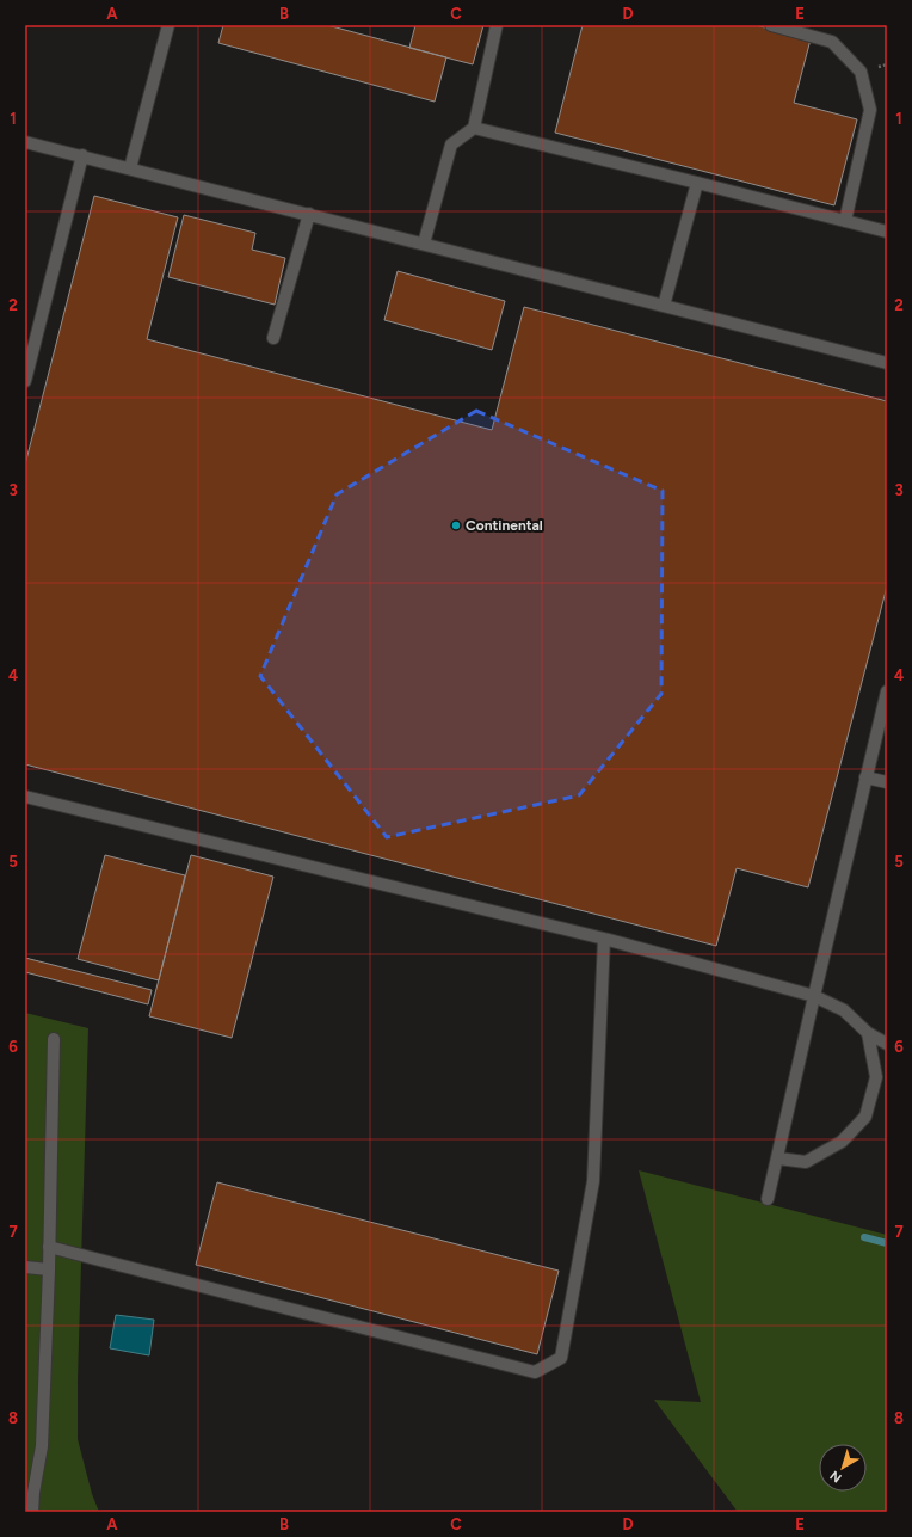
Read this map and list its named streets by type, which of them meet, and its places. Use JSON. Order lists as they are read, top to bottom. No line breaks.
{"places":["Continental"],"north":"bottom left","grid":{"columns":["A","B","C","D","E"],"rows":["1","2","3","4","5","6","7","8"]}}
